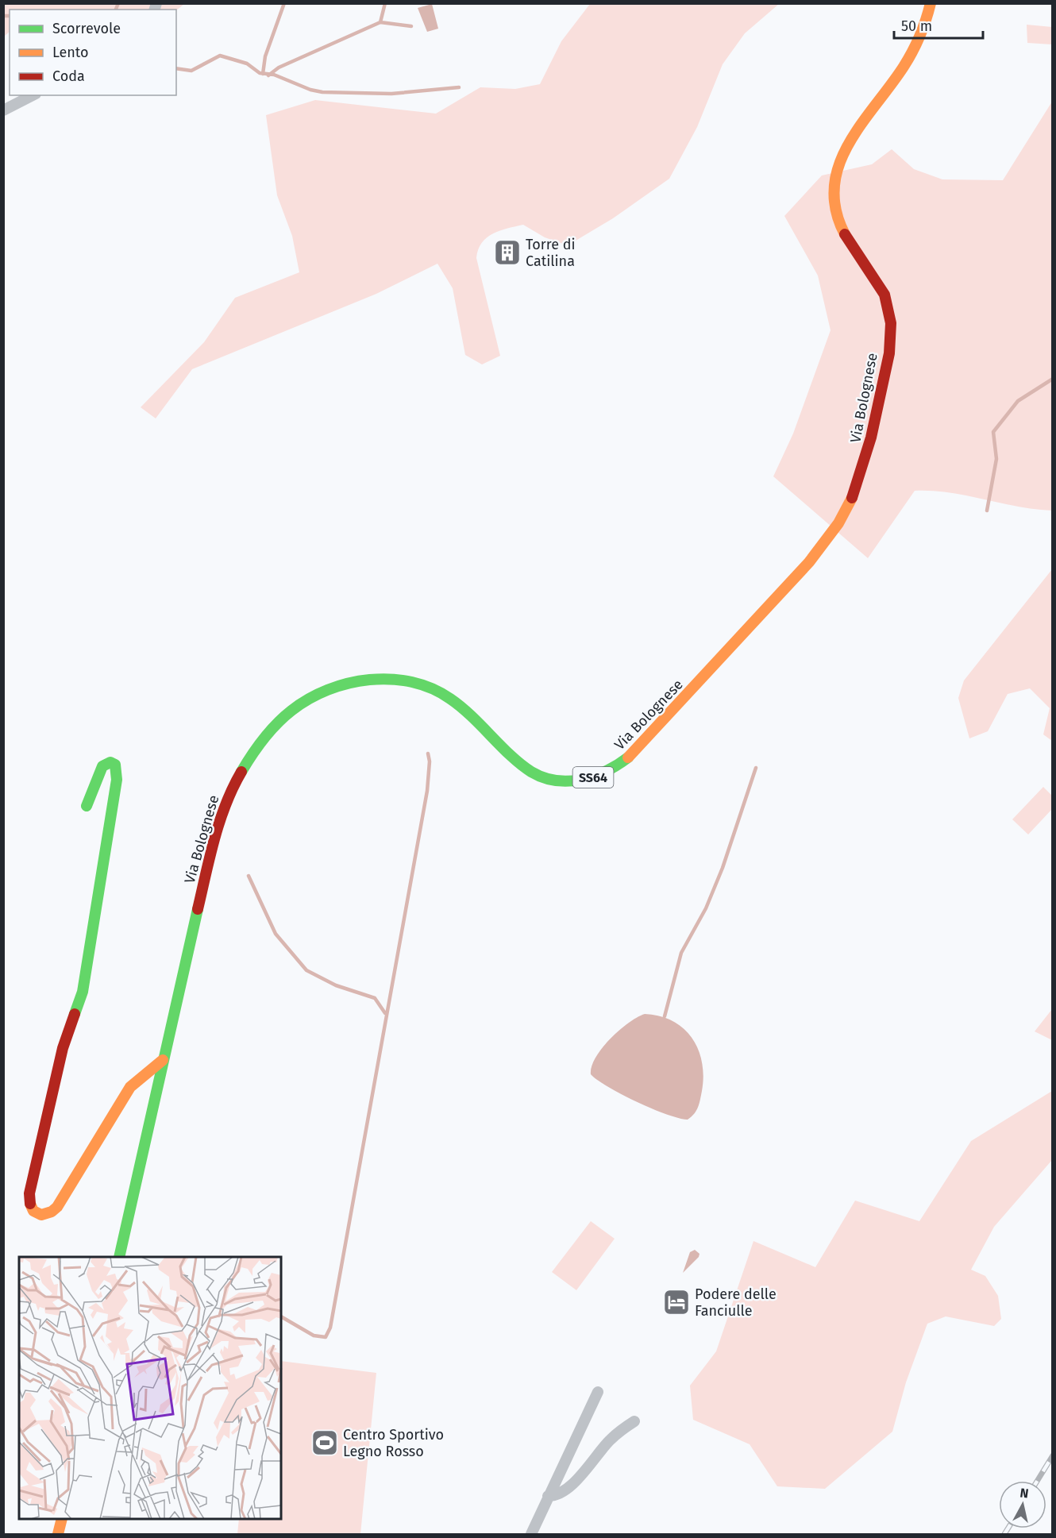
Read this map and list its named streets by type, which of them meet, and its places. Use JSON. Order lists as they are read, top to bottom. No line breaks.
{"streets":{"main road":["Via Bolognese","SS64"]},"places":{"building":["Torre di Catilina"],"hotel":["Podere delle Fanciulle"],"sports":["Centro Sportivo Legno Rosso"]},"legend":["Scorrevole","Lento","Coda"],"scale_bar":"50 m","north":"top"}
